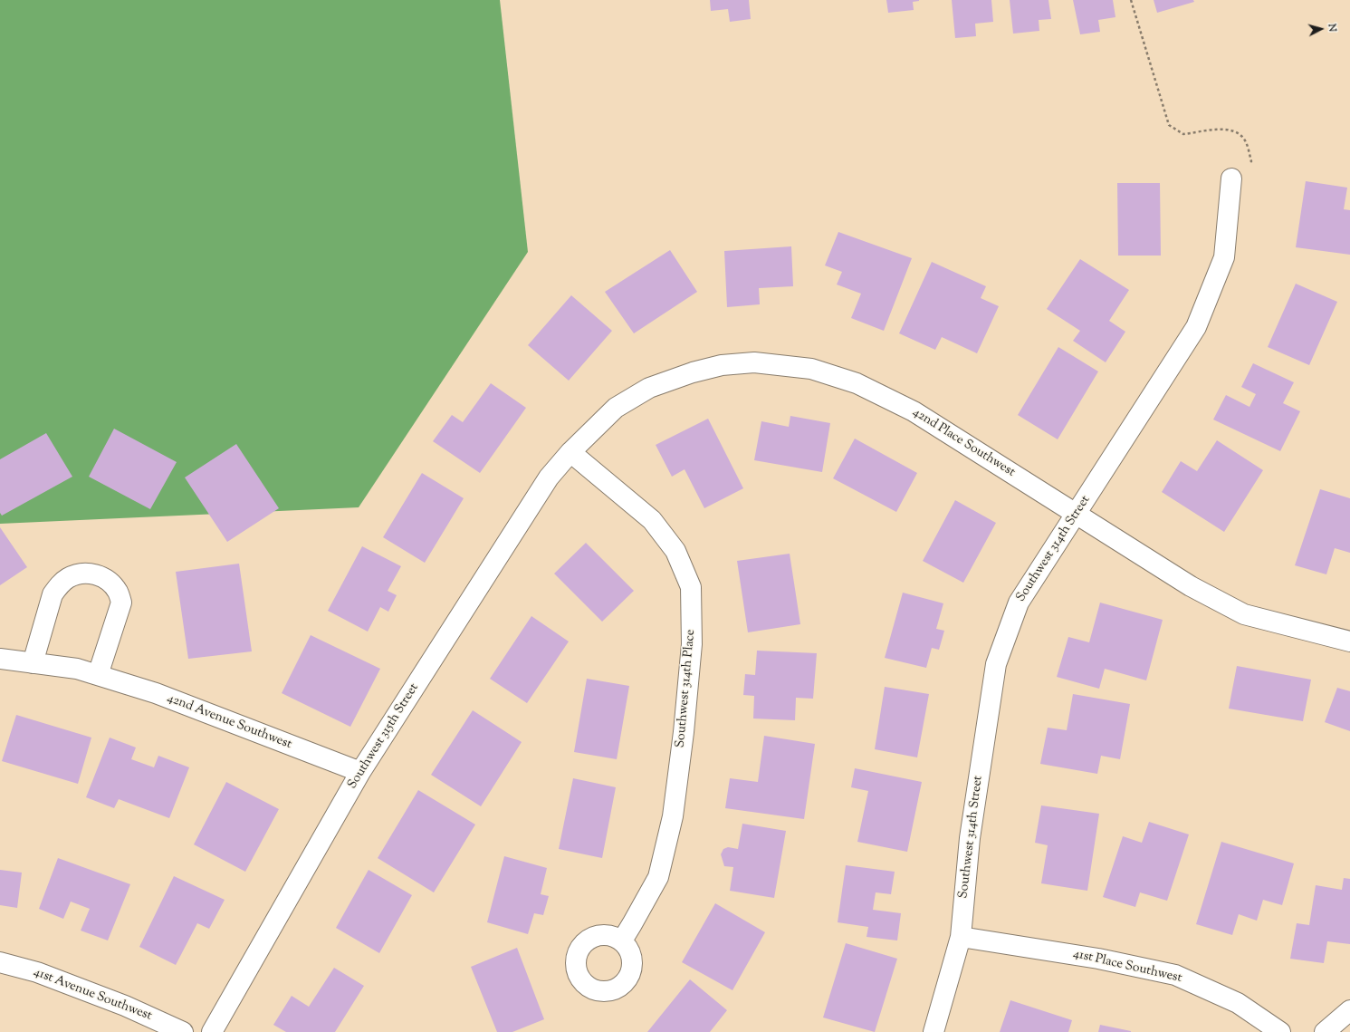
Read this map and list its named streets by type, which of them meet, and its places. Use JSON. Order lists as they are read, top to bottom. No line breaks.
{"streets":{"street":["42nd Place Southwest","Southwest 314th Street","Southwest 314th Place","42nd Avenue Southwest","Southwest 315th Street","41st Place Southwest","41st Avenue Southwest"]},"crossings":[["42nd Place Southwest","Southwest 314th Street"],["42nd Place Southwest","Southwest 314th Place"],["42nd Place Southwest","Southwest 315th Street"],["Southwest 314th Street","41st Place Southwest"],["Southwest 314th Place","Southwest 315th Street"],["42nd Avenue Southwest","Southwest 315th Street"]],"north":"right"}
